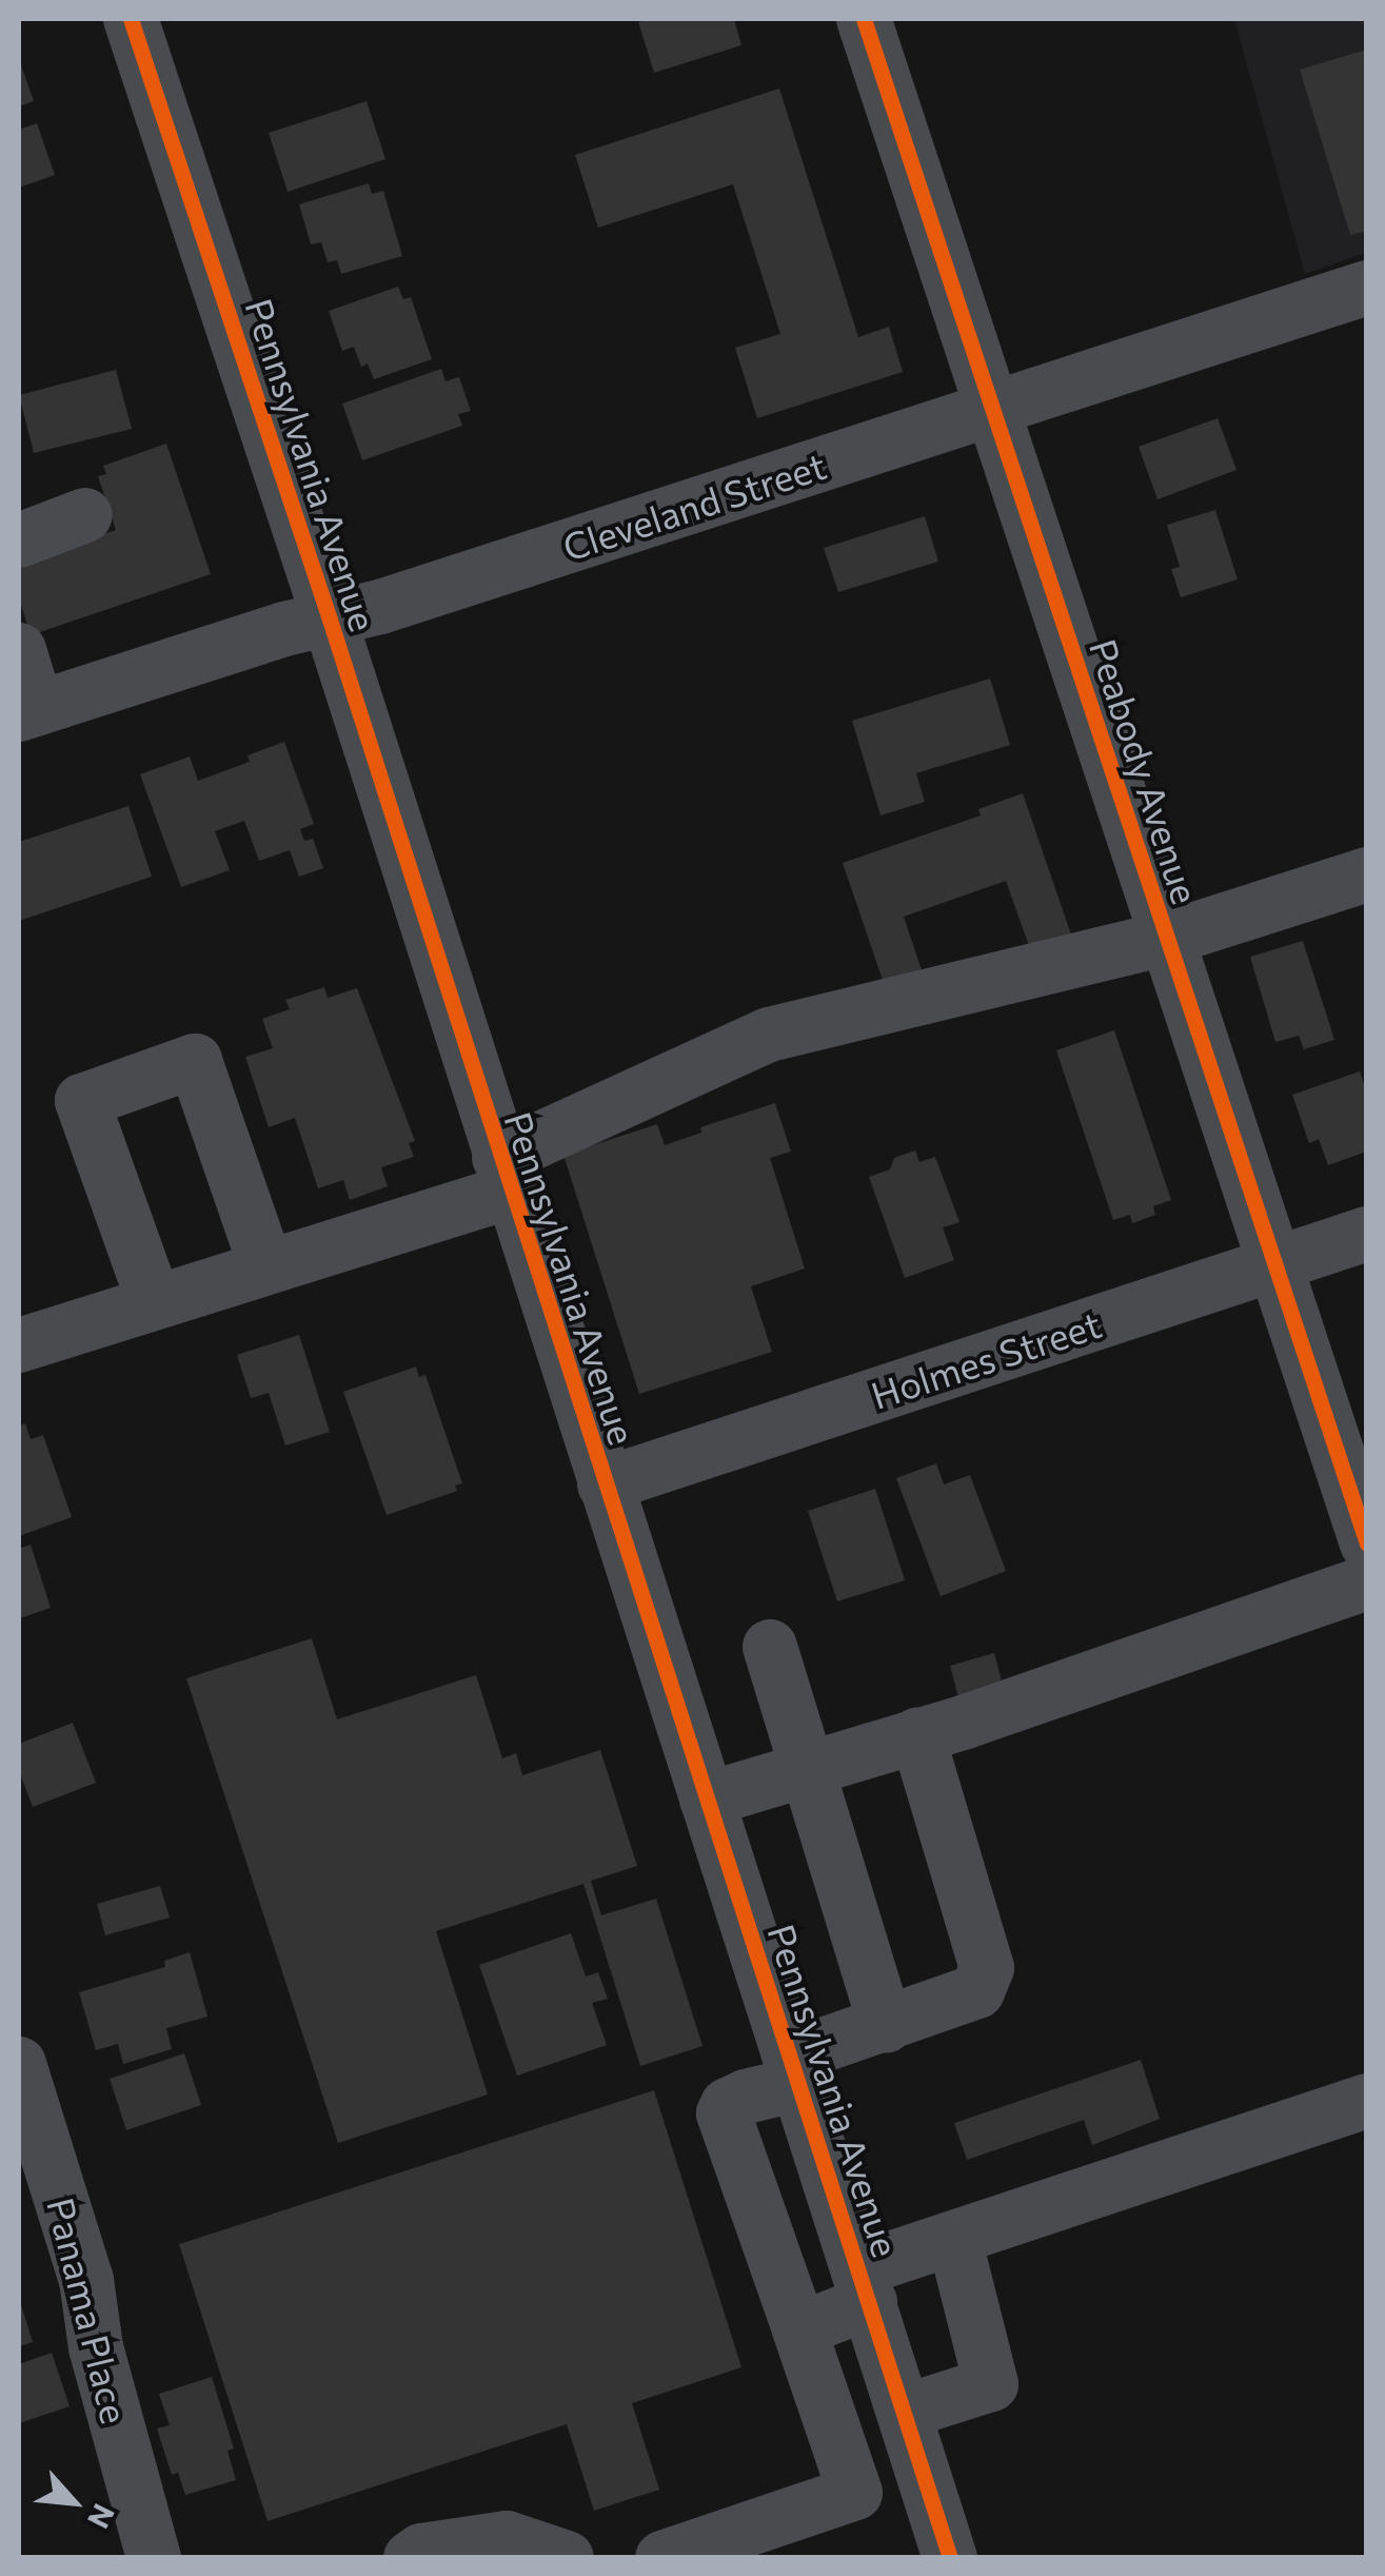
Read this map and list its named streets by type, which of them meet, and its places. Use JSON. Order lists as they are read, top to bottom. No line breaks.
{"streets":{"street":["Pennsylvania Avenue","Cleveland Street","Peabody Avenue","Holmes Street","Panama Place"]},"crossings":[["Pennsylvania Avenue","Cleveland Street"],["Pennsylvania Avenue","Holmes Street"],["Cleveland Street","Peabody Avenue"],["Peabody Avenue","Holmes Street"]],"north":"bottom right"}
